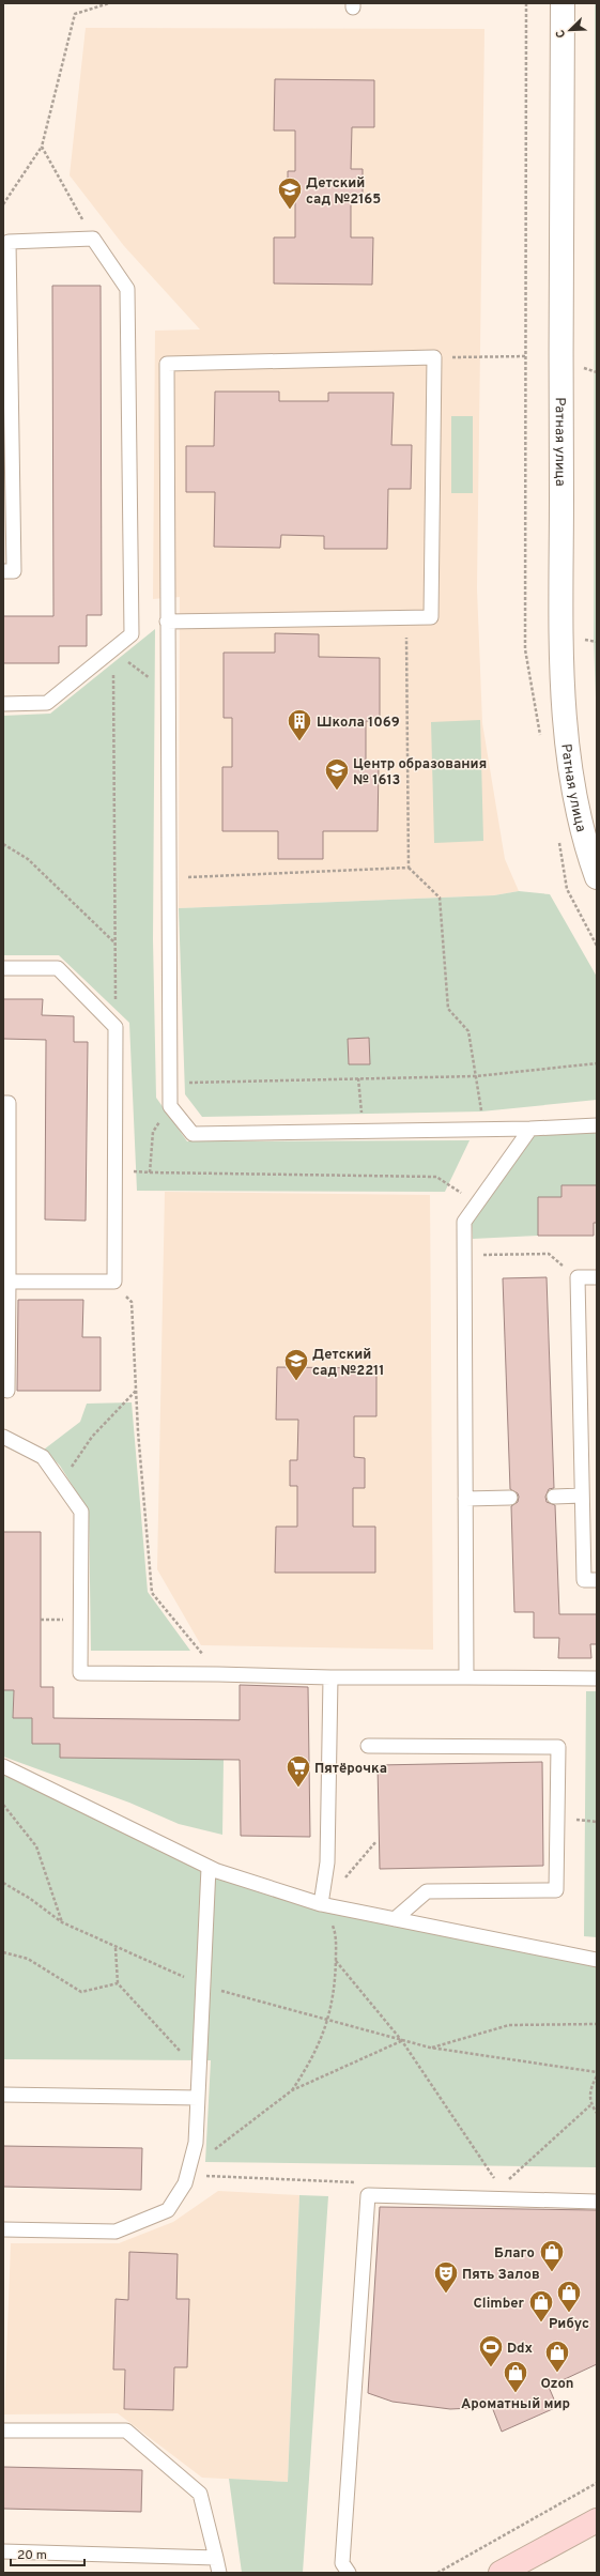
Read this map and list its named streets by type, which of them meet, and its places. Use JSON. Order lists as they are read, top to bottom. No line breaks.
{"streets":{"street":["Ратная улица"]},"places":{"school or university":["Детский сад №2165","Центр образования № 1613","Детский сад №2211"],"building":["Школа 1069"],"supermarket":["Пятёрочка"],"shop":["Благо","Рибус","Climber","Ozon","Ароматный мир"],"theatre":["Пять Залов"],"sports":["Ddx"]},"scale_bar":"20 m","north":"bottom left"}
